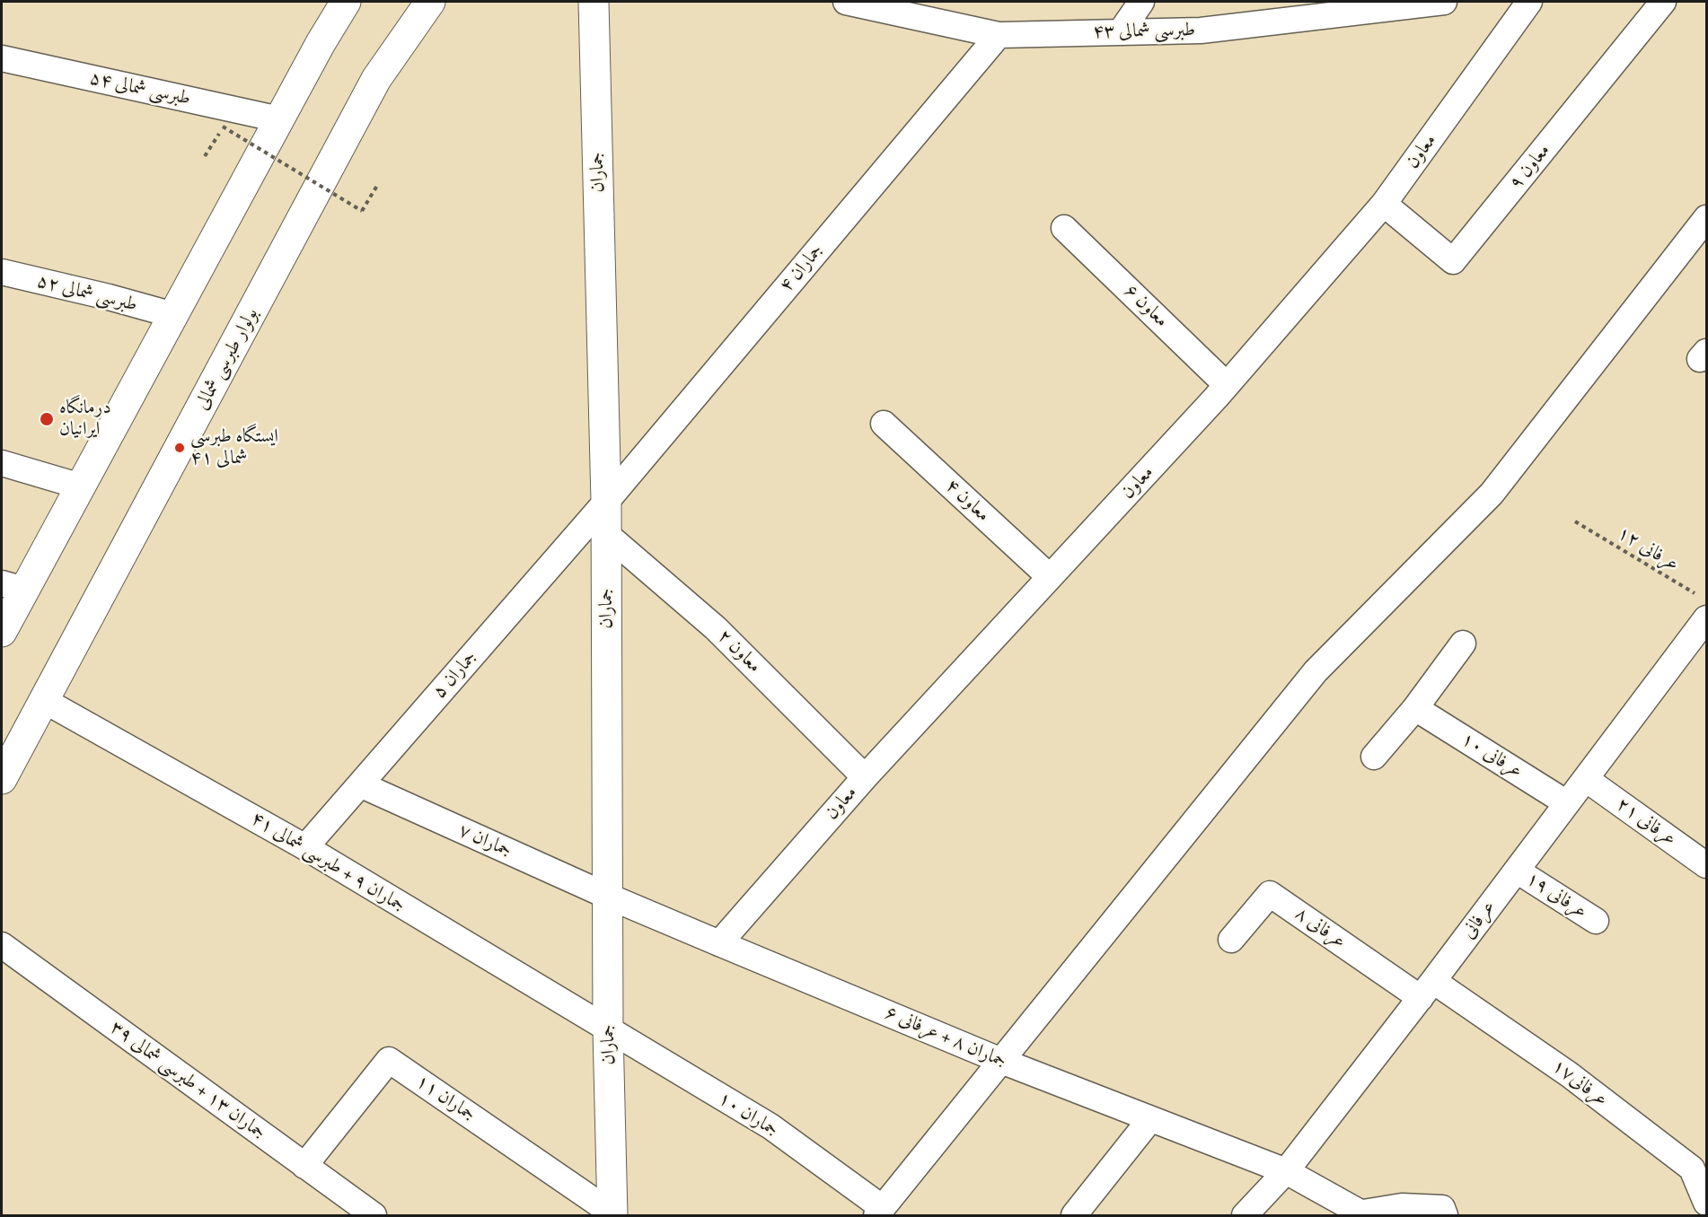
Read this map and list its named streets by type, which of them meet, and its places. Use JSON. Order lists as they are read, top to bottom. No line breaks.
{"streets":{"main road":["جماران","بولوار طبرسی شمالی"],"street":["طبرسی شمالی ۴۳","طبرسی شمالی ۵۴","معاون","معاون ۹","جماران ۴","طبرسی شمالی ۵۲","معاون ۶","معاون ۴","معاون ۲","جماران ۵","عرفانی ۱۰","عرفانی ۲۱","جماران ۷","جماران ۹ + طبرسی شمالی ۴۱","عرفانی ۱۹","عرفانی","عرفانی ۸","جماران ۸ + عرفانی ۶","جماران ۱۳ + طبرسی شمالی ۳۹","عرفانی۱۷","جماران ۱۱","جماران ۱۰"],"path":["عرفانی ۱۲"]},"crossings":[["طبرسی شمالی ۴۳","جماران ۴"],["معاون","معاون ۹"],["معاون","معاون ۶"],["معاون","معاون ۴"],["معاون","معاون ۲"],["معاون","جماران ۸ + عرفانی ۶"],["جماران","جماران ۴"],["جماران","معاون ۲"],["جماران","جماران ۵"],["جماران","جماران ۷"],["جماران","جماران ۹ + طبرسی شمالی ۴۱"],["جماران","جماران ۸ + عرفانی ۶"],["جماران","جماران ۱۱"],["جماران","جماران ۱۰"],["جماران ۴","جماران ۵"],["بولوار طبرسی شمالی","جماران ۹ + طبرسی شمالی ۴۱"],["عرفانی ۱۲","عرفانی"],["جماران ۵","جماران ۷"],["جماران ۵","جماران ۹ + طبرسی شمالی ۴۱"],["عرفانی ۱۰","عرفانی"],["عرفانی ۲۱","عرفانی"],["جماران ۷","جماران ۸ + عرفانی ۶"],["جماران ۹ + طبرسی شمالی ۴۱","جماران ۱۰"],["عرفانی ۱۹","عرفانی"],["عرفانی","عرفانی ۸"],["عرفانی","جماران ۸ + عرفانی ۶"],["عرفانی","عرفانی۱۷"],["عرفانی ۸","عرفانی۱۷"],["جماران ۱۳ + طبرسی شمالی ۳۹","جماران ۱۱"]],"places":["درمانگاه ایرانیان","ایستگاه طبرسی شمالی ۴۱"]}
